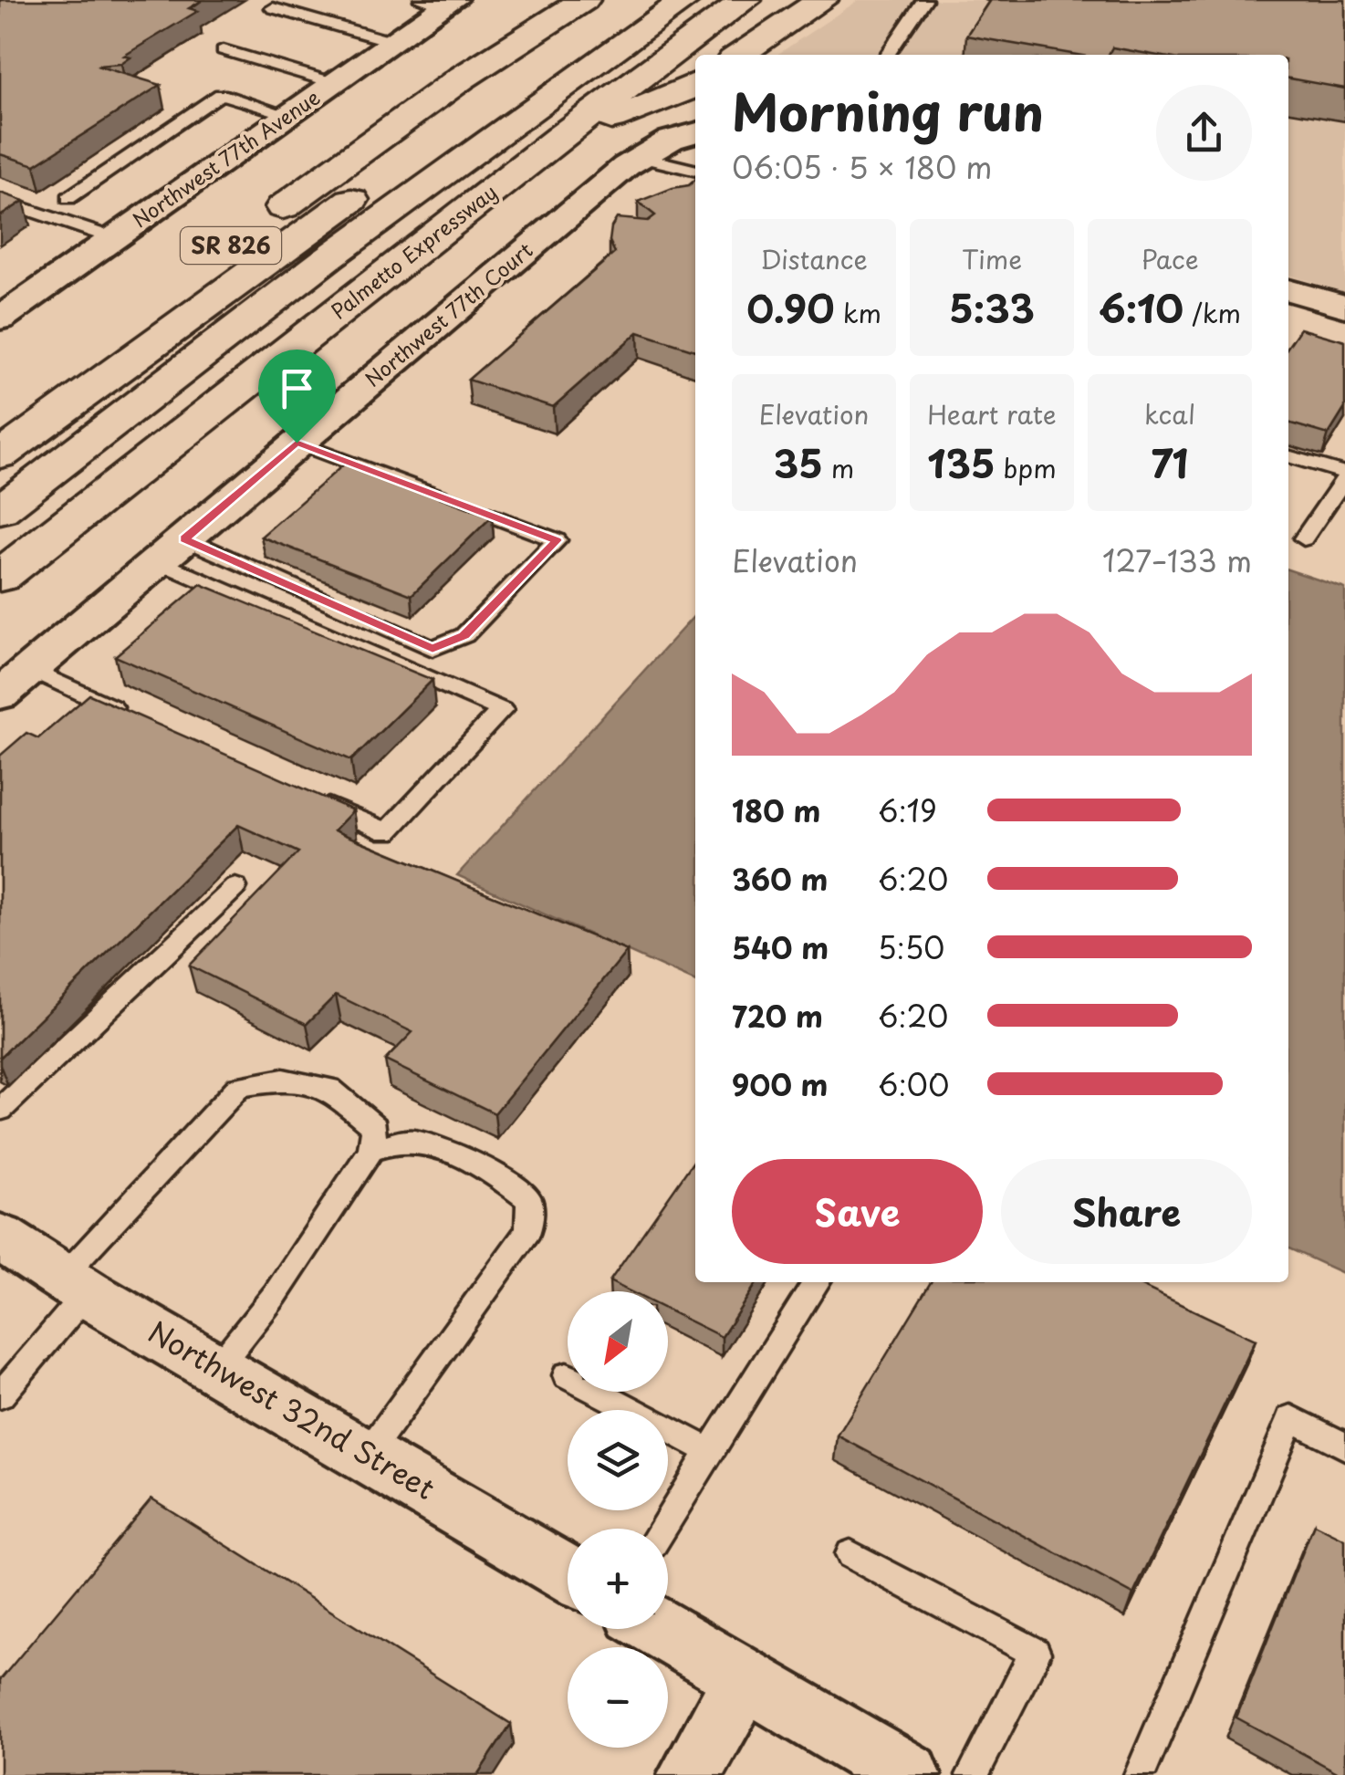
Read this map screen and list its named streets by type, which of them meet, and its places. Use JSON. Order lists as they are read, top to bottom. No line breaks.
{"streets":{"highway":["SR 826","Palmetto Expressway"],"street":["Northwest 77th Avenue","Northwest 77th Court","Northwest 32nd Street"]},"north":"bottom left","page":{"heading":["Morning run","06:05 · 5 × 180 m"],"stats":[["Distance","0.90 km"],["Time","5:33"],["Pace","6:10 /km"],["Elevation","35 m"],["Heart rate","135 bpm"],["kcal","71"]],"chart":["Elevation","127–133 m"],"list":[{"name":"180 m","note":"6:19"},{"name":"360 m","note":"6:20"},{"name":"540 m","note":"5:50"},{"name":"720 m","note":"6:20"},{"name":"900 m","note":"6:00"}],"buttons":["Save","Share"],"map_buttons":["+","−"]}}
